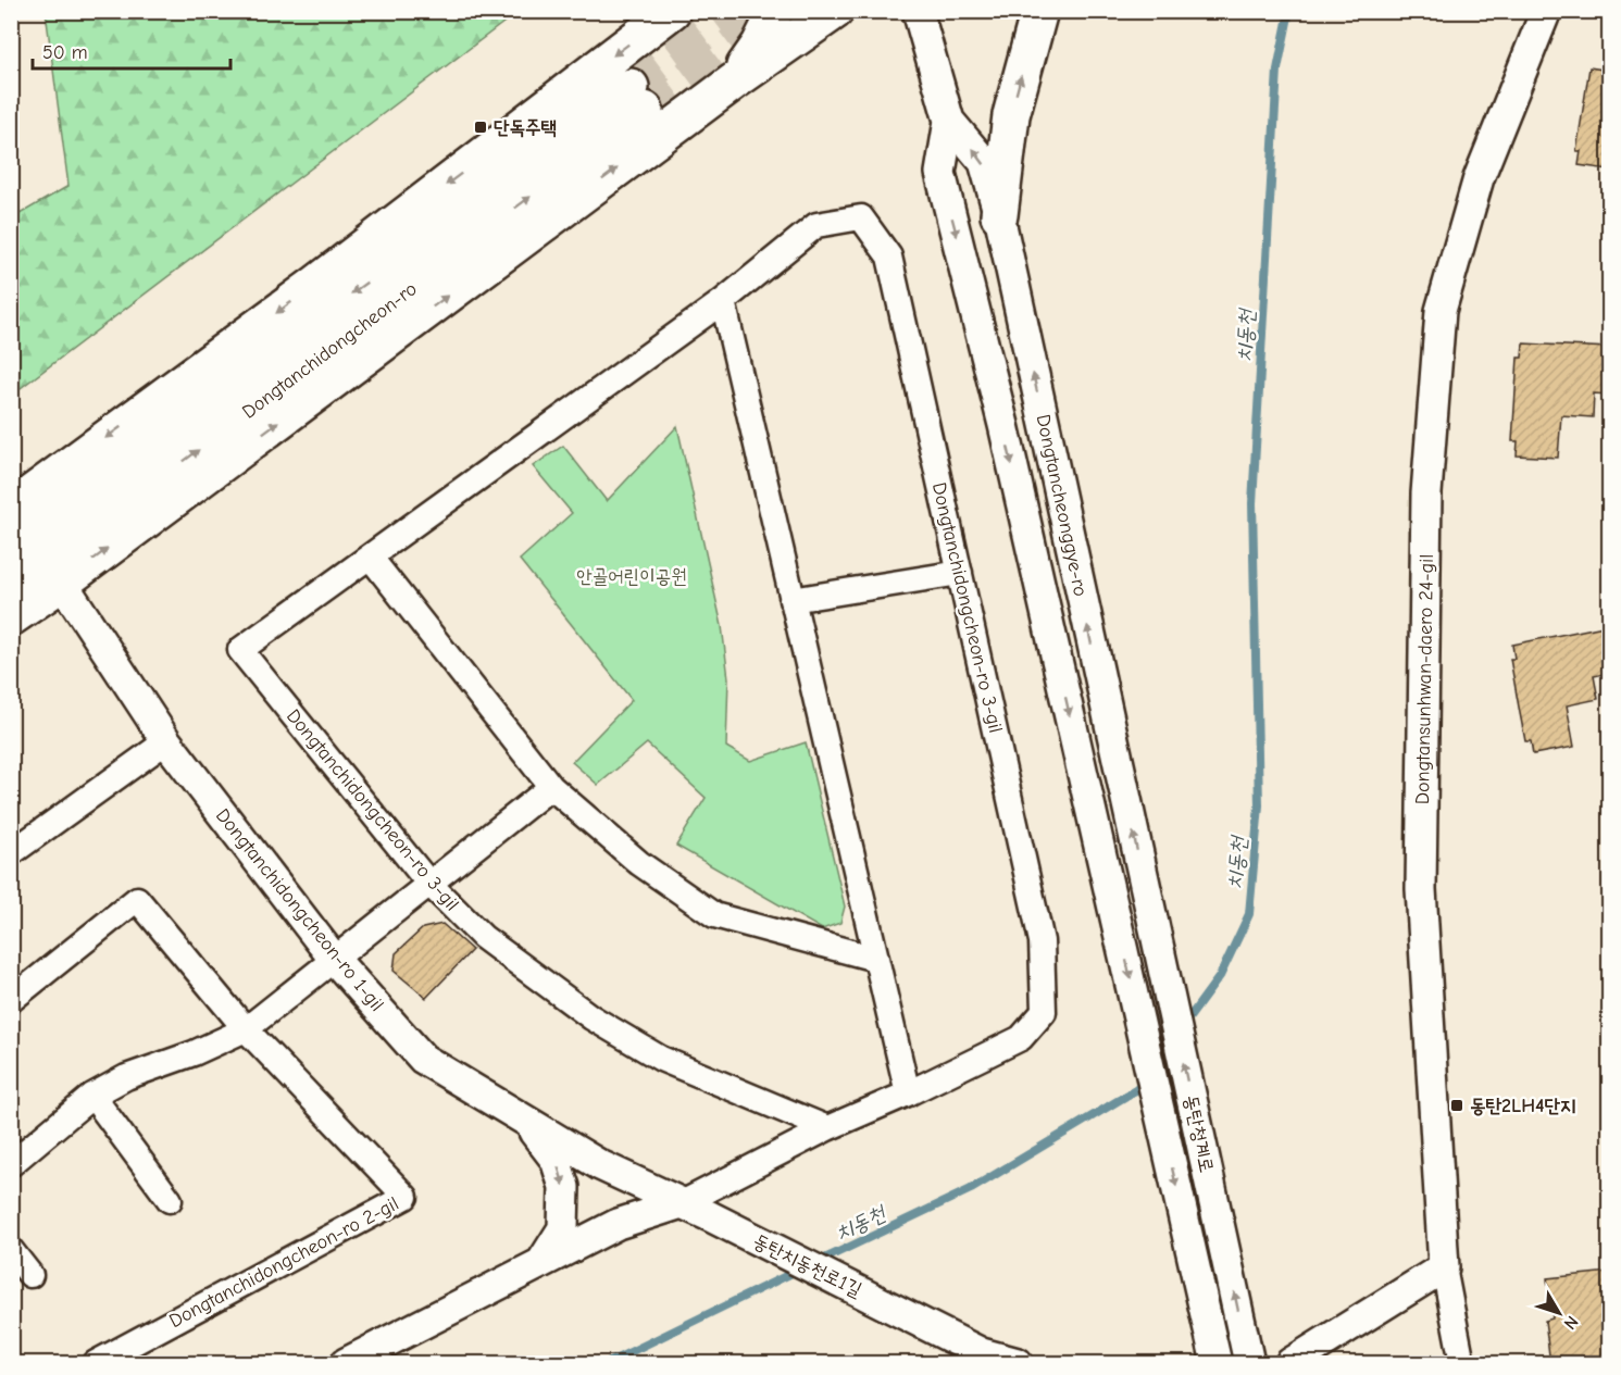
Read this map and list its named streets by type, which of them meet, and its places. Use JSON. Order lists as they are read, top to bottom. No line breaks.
{"streets":{"main road":["Dongtanchidongcheon-ro"],"street":["Dongtancheonggye-ro","Dongtanchidongcheon-ro 3-gil","Dongtansunhwan-daero 24-gil","Dongtanchidongcheon-ro 1-gil","동탄청계로","Dongtanchidongcheon-ro 2-gil","동탄치동천로1길"]},"crossings":[["Dongtancheonggye-ro","동탄청계로"],["Dongtanchidongcheon-ro 3-gil","Dongtanchidongcheon-ro 1-gil"],["Dongtanchidongcheon-ro 1-gil","동탄치동천로1길"]],"water":["치동천"],"parks":["안골어린이공원"],"places":{"transit":["단독주택","동탄2LH4단지"]},"scale_bar":"50 m","north":"bottom right"}
